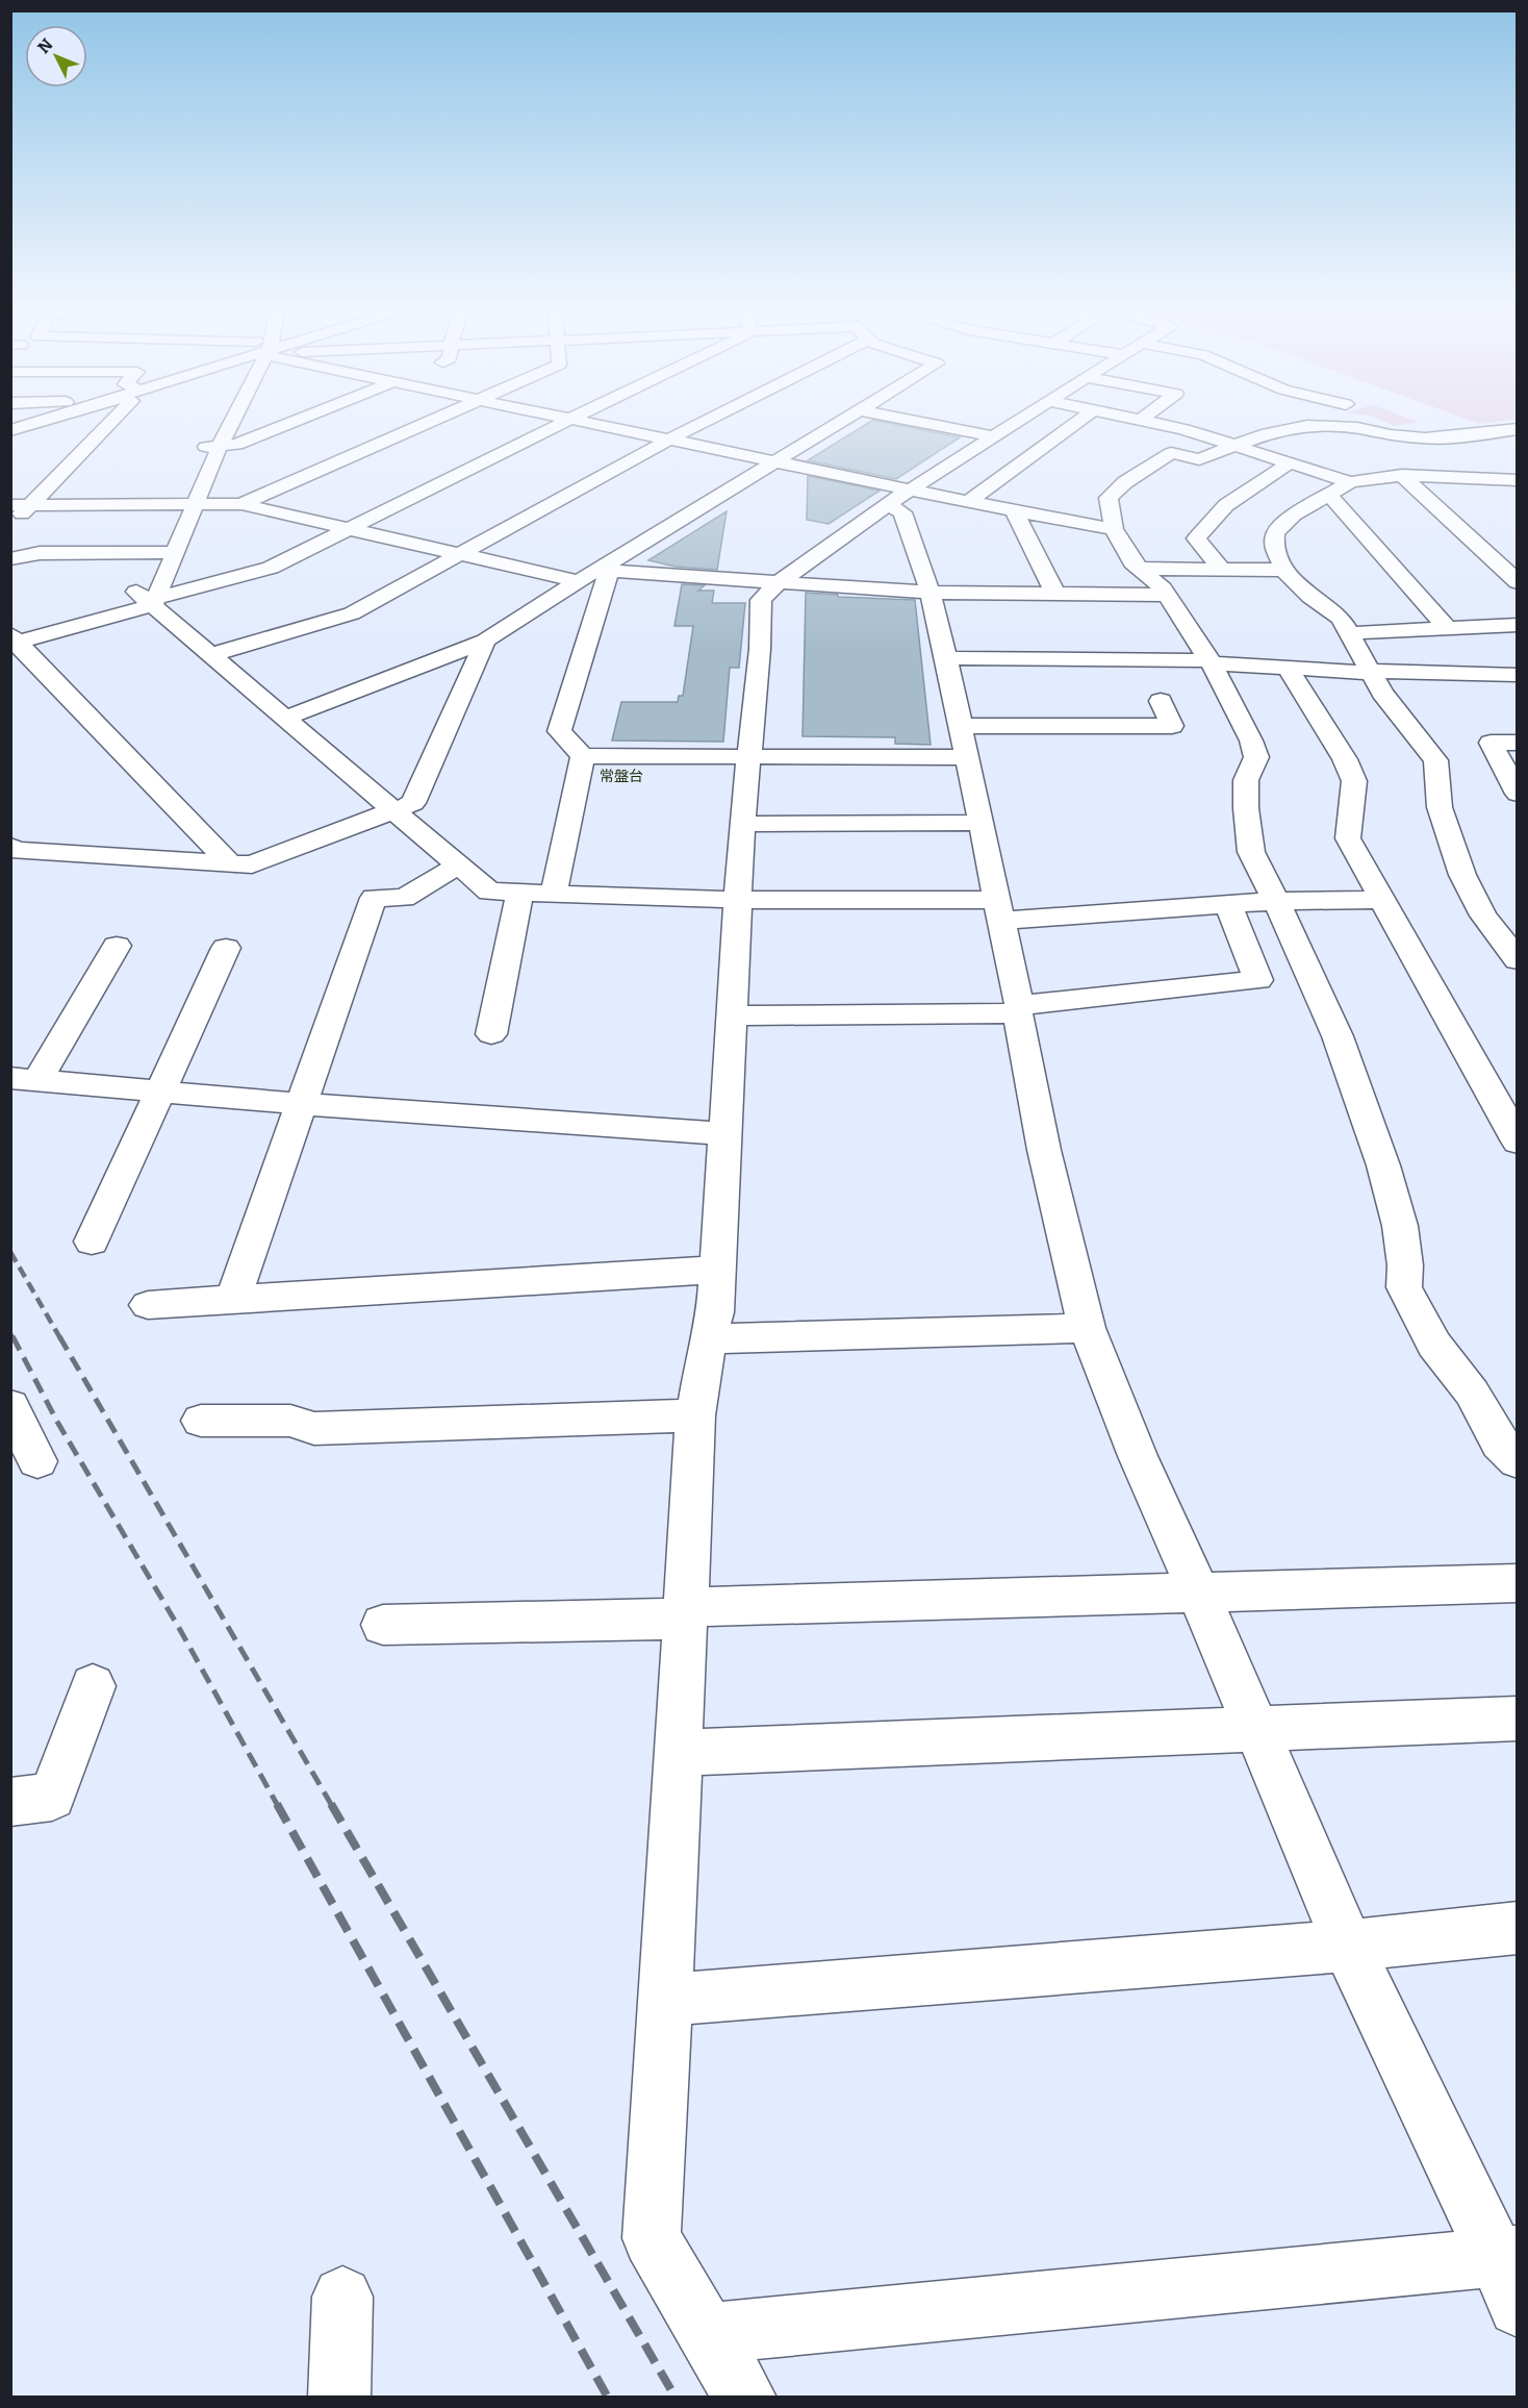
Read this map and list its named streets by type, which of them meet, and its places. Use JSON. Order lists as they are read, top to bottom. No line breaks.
{"districts":["常盤台"],"north":"top left"}
